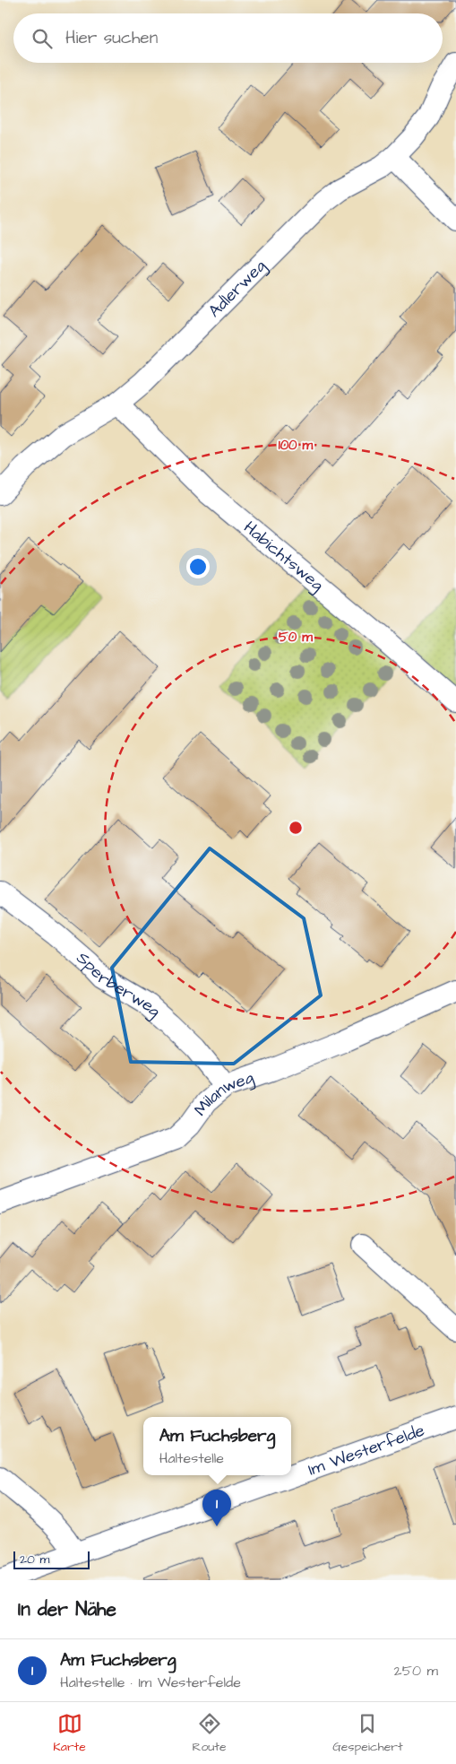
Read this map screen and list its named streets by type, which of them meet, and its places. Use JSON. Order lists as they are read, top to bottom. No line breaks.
{"streets":{"street":["Adlerweg","Habichtsweg","Sperberweg","Milanweg","Im Westerfelde"]},"crossings":[["Adlerweg","Habichtsweg"],["Sperberweg","Milanweg"]],"scale_bar":"20 m","page":{"search":"Hier suchen","popup":["Am Fuchsberg","Haltestelle"],"pins":"1","scale":"20 m","heading":"In der Nähe","list":[{"mark":"1","name":"Am Fuchsberg","note":"Haltestelle · Im Westerfelde","value":"250 m"}],"nav":["Karte","Route","Gespeichert"]},"rings":["100 m","50 m"]}
